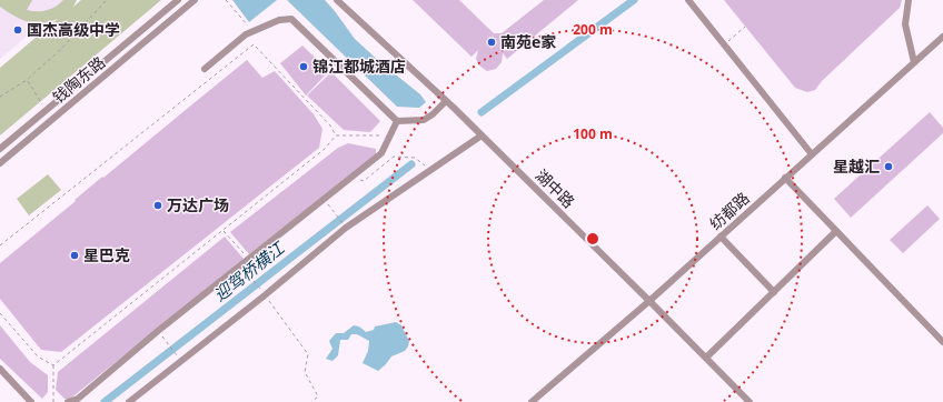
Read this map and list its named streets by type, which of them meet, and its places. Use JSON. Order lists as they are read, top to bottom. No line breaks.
{"streets":{"street":["钱陶东路","湖中路","纺都路"]},"crossings":[["湖中路","纺都路"]],"water":["迎驾桥横江"],"places":["国杰高级中学","南苑e家","锦江都城酒店","星越汇","万达广场","星巴克"],"rings":["200 m","100 m"]}
